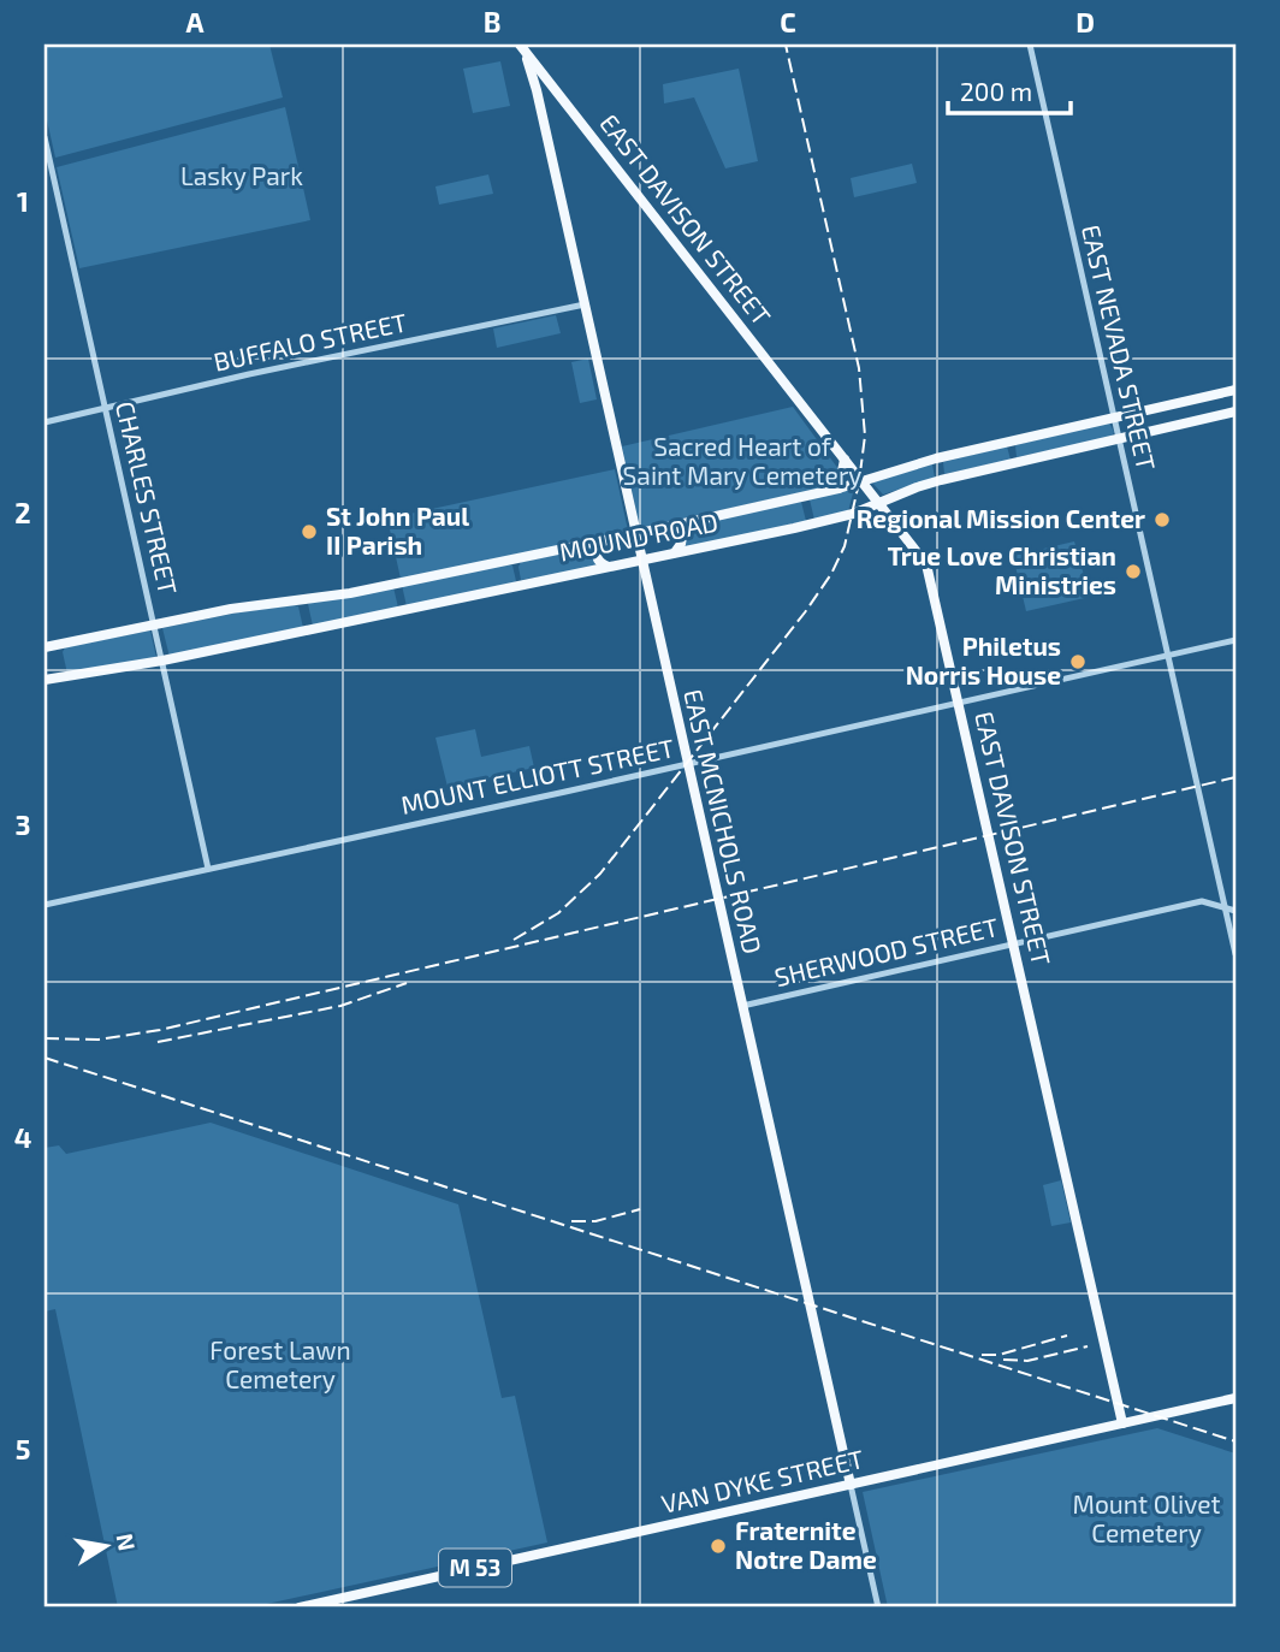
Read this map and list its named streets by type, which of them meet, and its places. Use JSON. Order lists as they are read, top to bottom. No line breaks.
{"streets":{"main road":["EAST DAVISON STREET","MOUND ROAD","EAST MCNICHOLS ROAD","VAN DYKE STREET","M 53"],"street":["BUFFALO STREET","EAST NEVADA STREET","CHARLES STREET","MOUNT ELLIOTT STREET","SHERWOOD STREET"]},"crossings":[["EAST DAVISON STREET","MOUND ROAD"],["EAST DAVISON STREET","MOUNT ELLIOTT STREET"],["EAST DAVISON STREET","EAST MCNICHOLS ROAD"],["EAST DAVISON STREET","SHERWOOD STREET"],["EAST DAVISON STREET","VAN DYKE STREET"],["BUFFALO STREET","CHARLES STREET"],["BUFFALO STREET","EAST MCNICHOLS ROAD"],["EAST NEVADA STREET","MOUND ROAD"],["EAST NEVADA STREET","MOUNT ELLIOTT STREET"],["EAST NEVADA STREET","SHERWOOD STREET"],["CHARLES STREET","MOUND ROAD"],["CHARLES STREET","MOUNT ELLIOTT STREET"],["MOUND ROAD","EAST MCNICHOLS ROAD"],["MOUNT ELLIOTT STREET","EAST MCNICHOLS ROAD"],["EAST MCNICHOLS ROAD","SHERWOOD STREET"],["EAST MCNICHOLS ROAD","VAN DYKE STREET"]],"parks":["Lasky Park","Sacred Heart of Saint Mary Cemetery","Forest Lawn Cemetery","Mount Olivet Cemetery"],"places":["Regional Mission Center","St John Paul II Parish","True Love Christian Ministries","Philetus Norris House","Fraternite Notre Dame"],"scale_bar":"200 m","north":"right","grid":{"columns":["A","B","C","D"],"rows":["1","2","3","4","5"]}}
